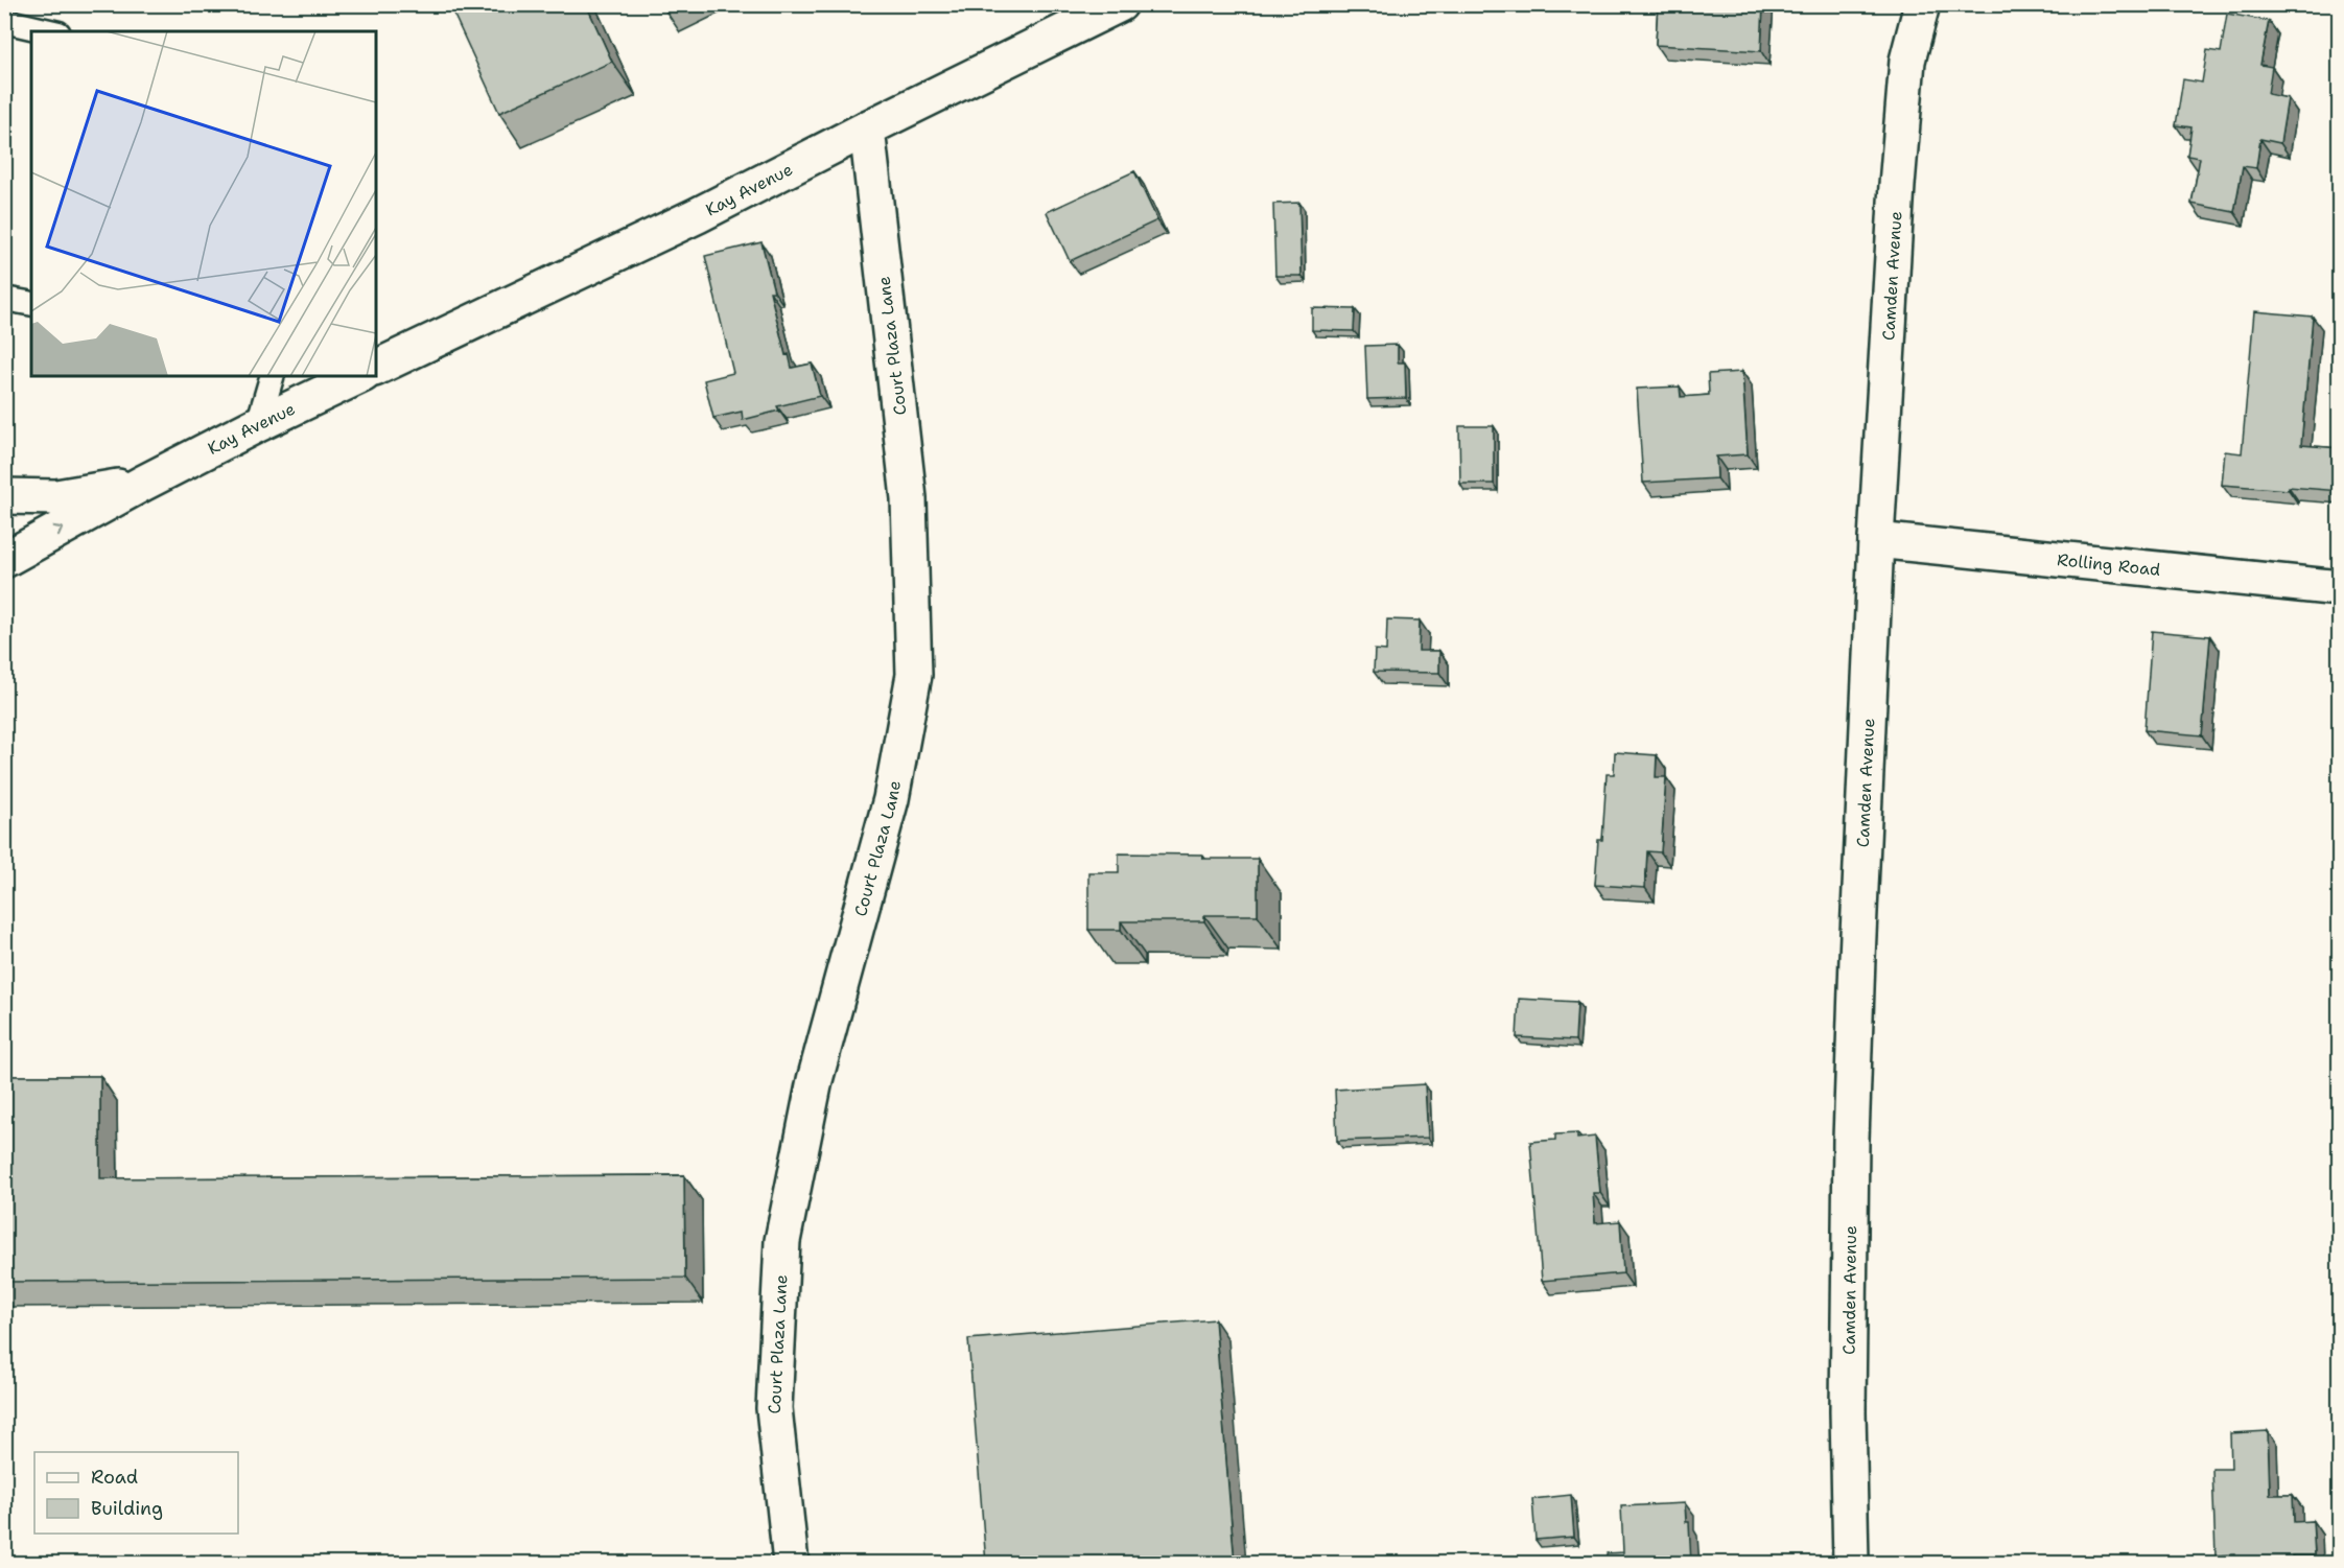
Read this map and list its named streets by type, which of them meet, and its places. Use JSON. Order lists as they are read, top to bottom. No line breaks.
{"streets":{"street":["Kay Avenue","Camden Avenue","Court Plaza Lane","Rolling Road"]},"crossings":[["Kay Avenue","Court Plaza Lane"],["Camden Avenue","Rolling Road"]],"legend":["Road","Building"]}
